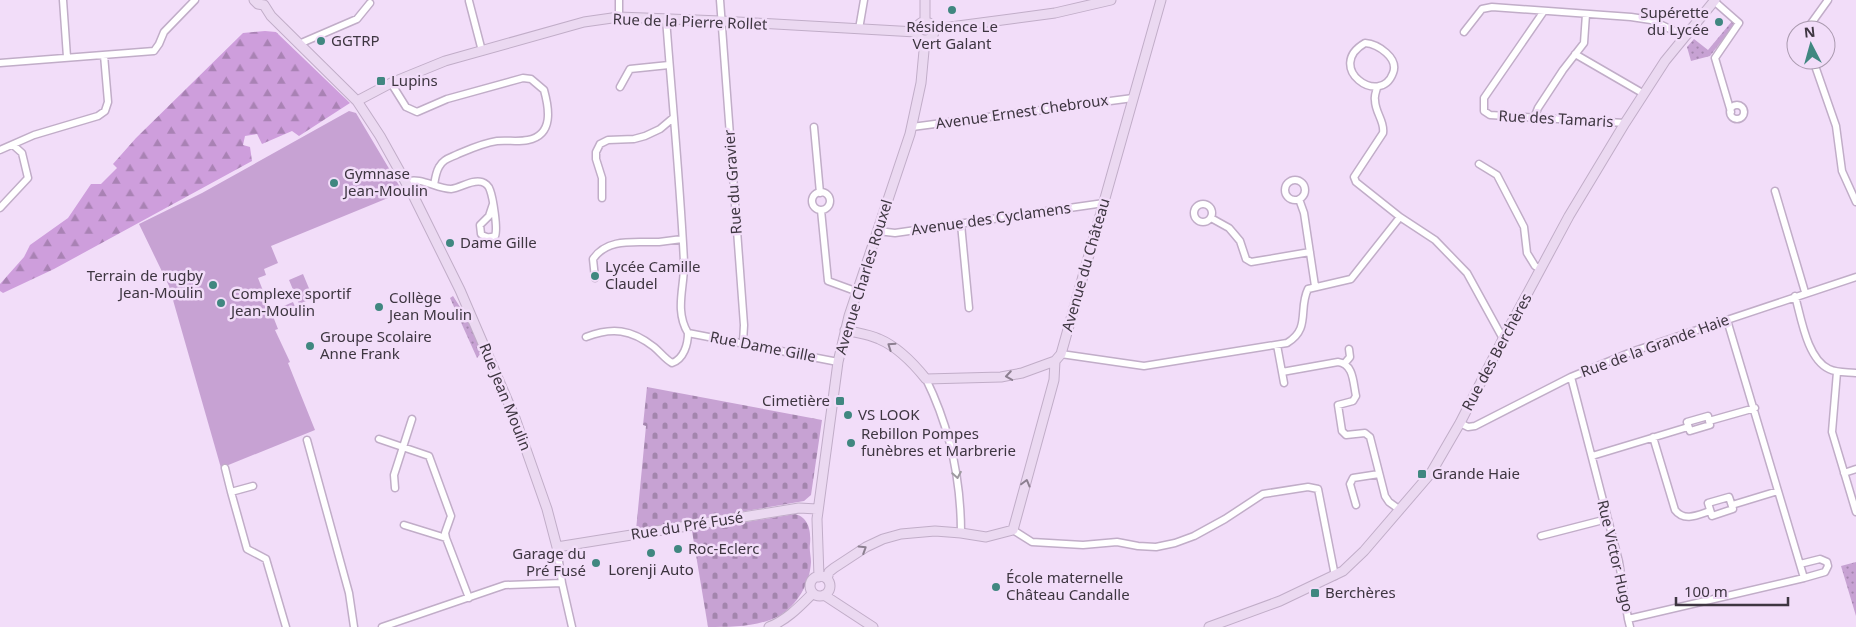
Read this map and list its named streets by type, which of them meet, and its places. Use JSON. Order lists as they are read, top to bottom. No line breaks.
{"streets":{"street":["Rue de la Pierre Rollet","Avenue Ernest Chebroux","Rue des Tamaris","Rue du Gravier","Avenue des Cyclamens","Avenue du Château","Avenue Charles Rouxel","Rue de la Grande Haie","Rue Dame Gille","Rue des Berchères","Rue Jean Moulin","Rue du Pré Fusé","Rue Victor Hugo"]},"crossings":[["Rue de la Pierre Rollet","Rue du Gravier"],["Rue de la Pierre Rollet","Avenue Charles Rouxel"],["Rue de la Pierre Rollet","Rue Jean Moulin"],["Avenue Ernest Chebroux","Avenue du Château"],["Avenue Ernest Chebroux","Avenue Charles Rouxel"],["Rue des Tamaris","Rue des Berchères"],["Rue du Gravier","Rue Dame Gille"],["Avenue des Cyclamens","Avenue du Château"],["Avenue des Cyclamens","Avenue Charles Rouxel"],["Avenue Charles Rouxel","Rue Dame Gille"],["Avenue Charles Rouxel","Rue du Pré Fusé"],["Rue de la Grande Haie","Rue des Berchères"],["Rue de la Grande Haie","Rue Victor Hugo"],["Rue Jean Moulin","Rue du Pré Fusé"]],"places":{"other":["Résidence Le Vert Galant","Supérette du Lycée","GGTRP","Gymnase Jean-Moulin","Dame Gille","Lycée Camille Claudel","Terrain de rugby Jean-Moulin","Complexe sportif Jean-Moulin","Collège Jean Moulin","Groupe Scolaire Anne Frank","VS LOOK","Rebillon Pompes funèbres et Marbrerie","Roc-Eclerc","Lorenji Auto","Garage du Pré Fusé","École maternelle Château Candalle"],"transit":["Lupins","Cimetière","Grande Haie","Berchères"]},"scale_bar":"100 m","north":"top"}
